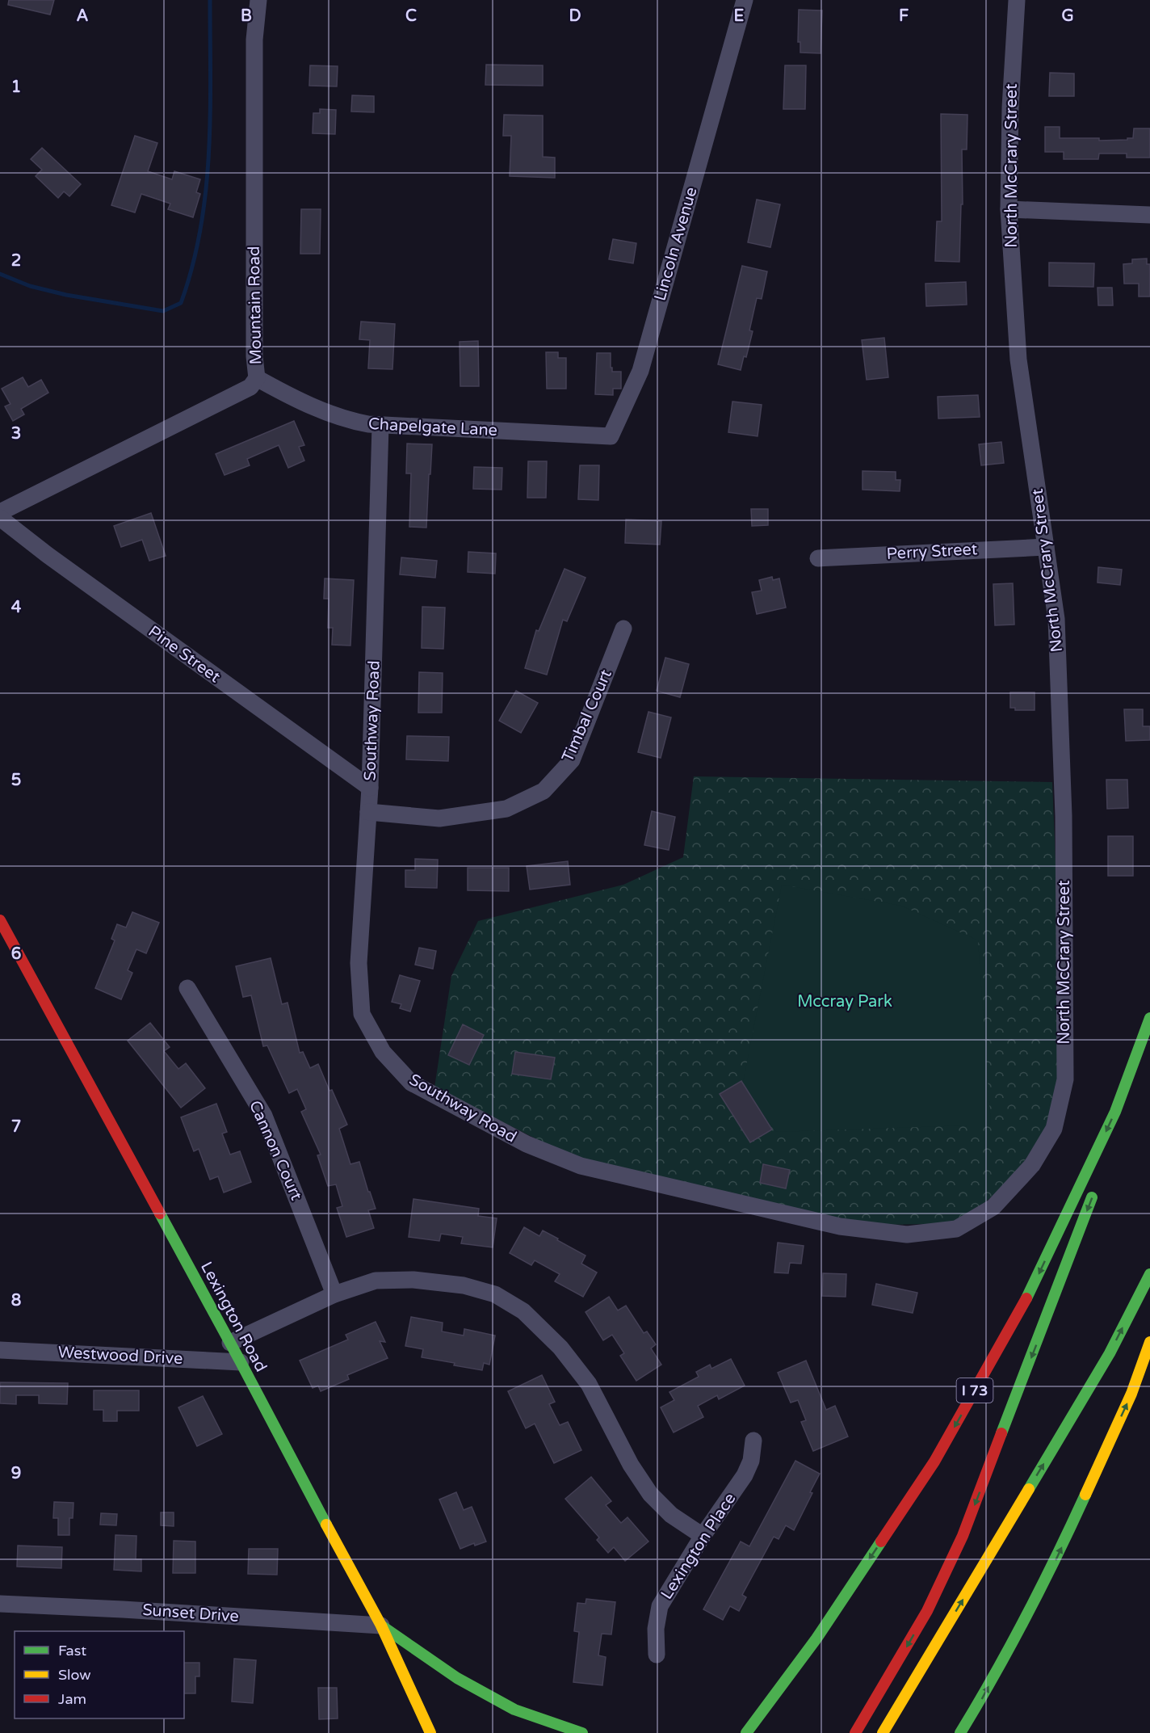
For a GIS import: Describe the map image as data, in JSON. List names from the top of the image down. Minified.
{"streets":{"main road":["Lexington Road","I 73"],"street":["North McCrary Street","Lincoln Avenue","Mountain Road","Chapelgate Lane","Perry Street","Pine Street","Timbal Court","Southway Road","Cannon Court","Westwood Drive","Lexington Place","Sunset Drive"]},"crossings":[["North McCrary Street","Perry Street"],["North McCrary Street","Southway Road"],["Lincoln Avenue","Chapelgate Lane"],["Mountain Road","Chapelgate Lane"],["Chapelgate Lane","Southway Road"],["Pine Street","Southway Road"],["Timbal Court","Southway Road"],["Lexington Road","Westwood Drive"],["Lexington Road","Sunset Drive"]],"parks":["Mccray Park"],"legend":["Fast","Slow","Jam"],"grid":{"columns":["A","B","C","D","E","F","G"],"rows":["1","2","3","4","5","6","7","8","9"]}}
